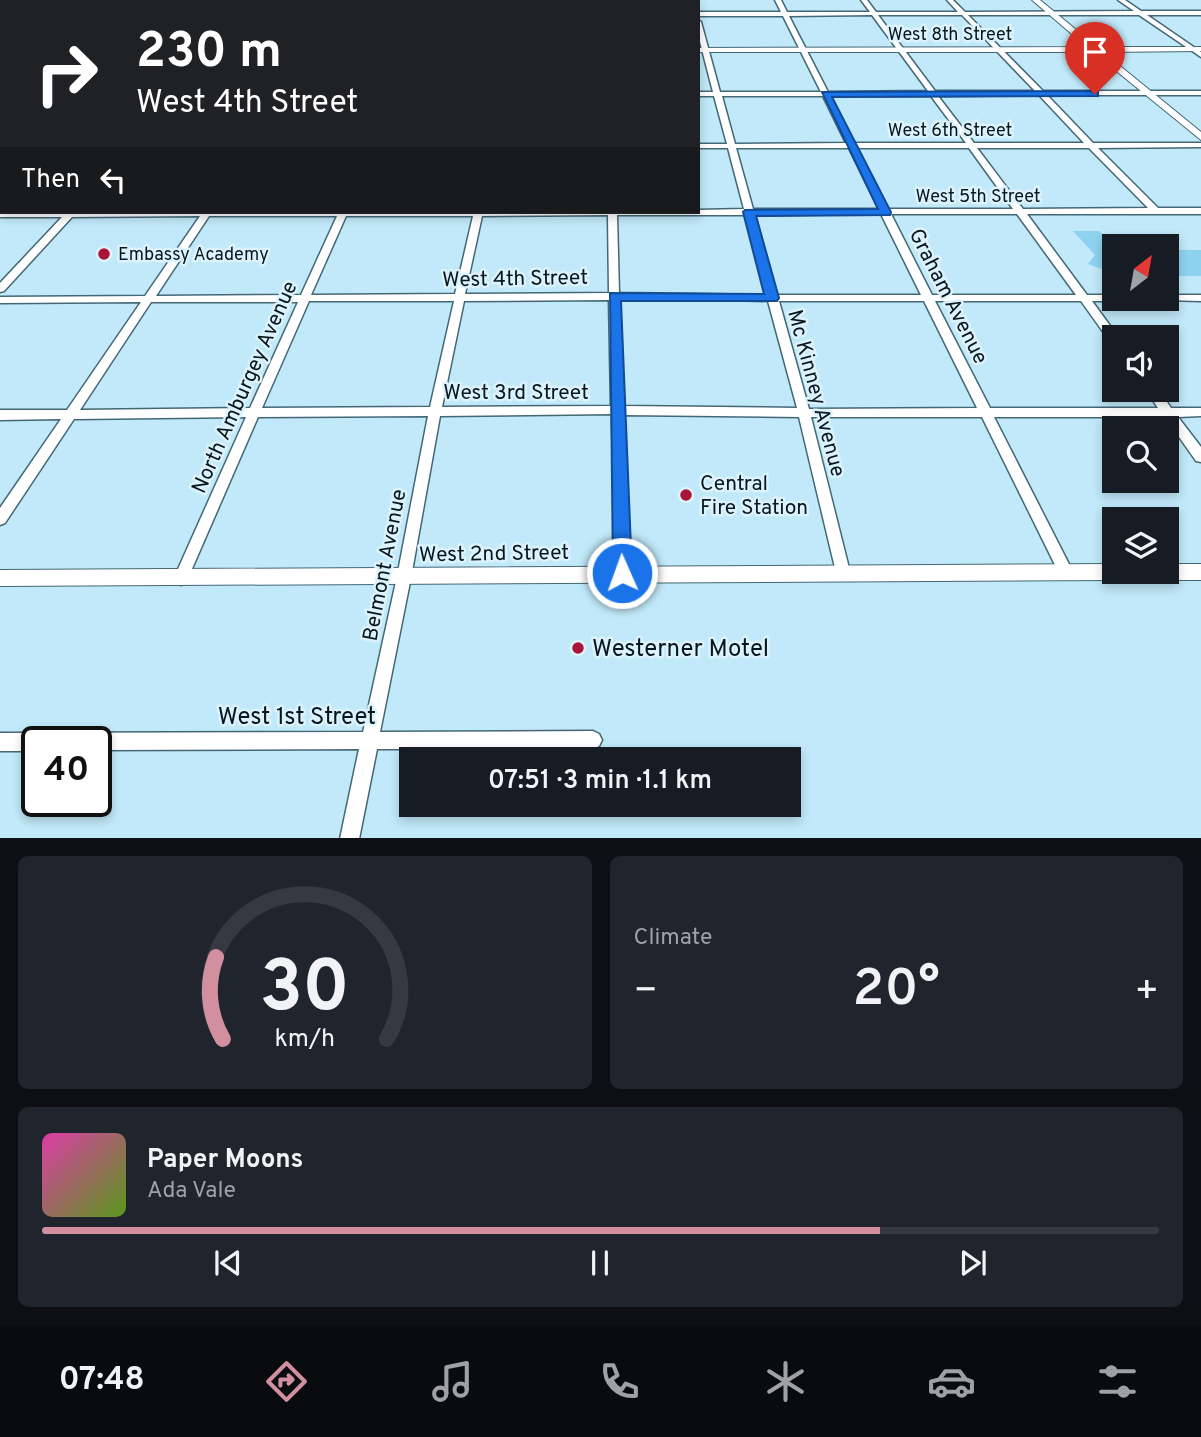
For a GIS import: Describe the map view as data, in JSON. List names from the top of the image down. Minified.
{"streets":{"main road":["West 8th Street","West 2nd Street"],"street":["West 6th Street","West 5th Street","West 4th Street","Graham Avenue","North Amburgey Avenue","West 3rd Street","Mc Kinney Avenue","Belmont Avenue","West 1st Street"]},"crossings":[["West 8th Street","Graham Avenue"],["West 8th Street","Mc Kinney Avenue"],["West 6th Street","Graham Avenue"],["West 6th Street","Mc Kinney Avenue"],["West 5th Street","Graham Avenue"],["West 5th Street","Mc Kinney Avenue"],["West 4th Street","Graham Avenue"],["West 4th Street","North Amburgey Avenue"],["West 4th Street","Mc Kinney Avenue"],["West 4th Street","Belmont Avenue"],["Graham Avenue","West 3rd Street"],["Graham Avenue","West 2nd Street"],["North Amburgey Avenue","West 3rd Street"],["North Amburgey Avenue","West 2nd Street"],["West 3rd Street","Mc Kinney Avenue"],["West 3rd Street","Belmont Avenue"],["Mc Kinney Avenue","West 2nd Street"],["West 2nd Street","Belmont Avenue"],["Belmont Avenue","West 1st Street"]],"places":["Embassy Academy","Central Fire Station","Westerner Motel"],"north":"top right","page":{"turn":["230 m","West 4th Street"],"then":"Then","limit":"40","trip":"07:51 · 3 min · 1.1 km","tile":"Climate","heat":["−","20°","+"],"song":["Paper Moons","Ada Vale"],"tabs":"07:48","gauge":["30","km/h"]}}
